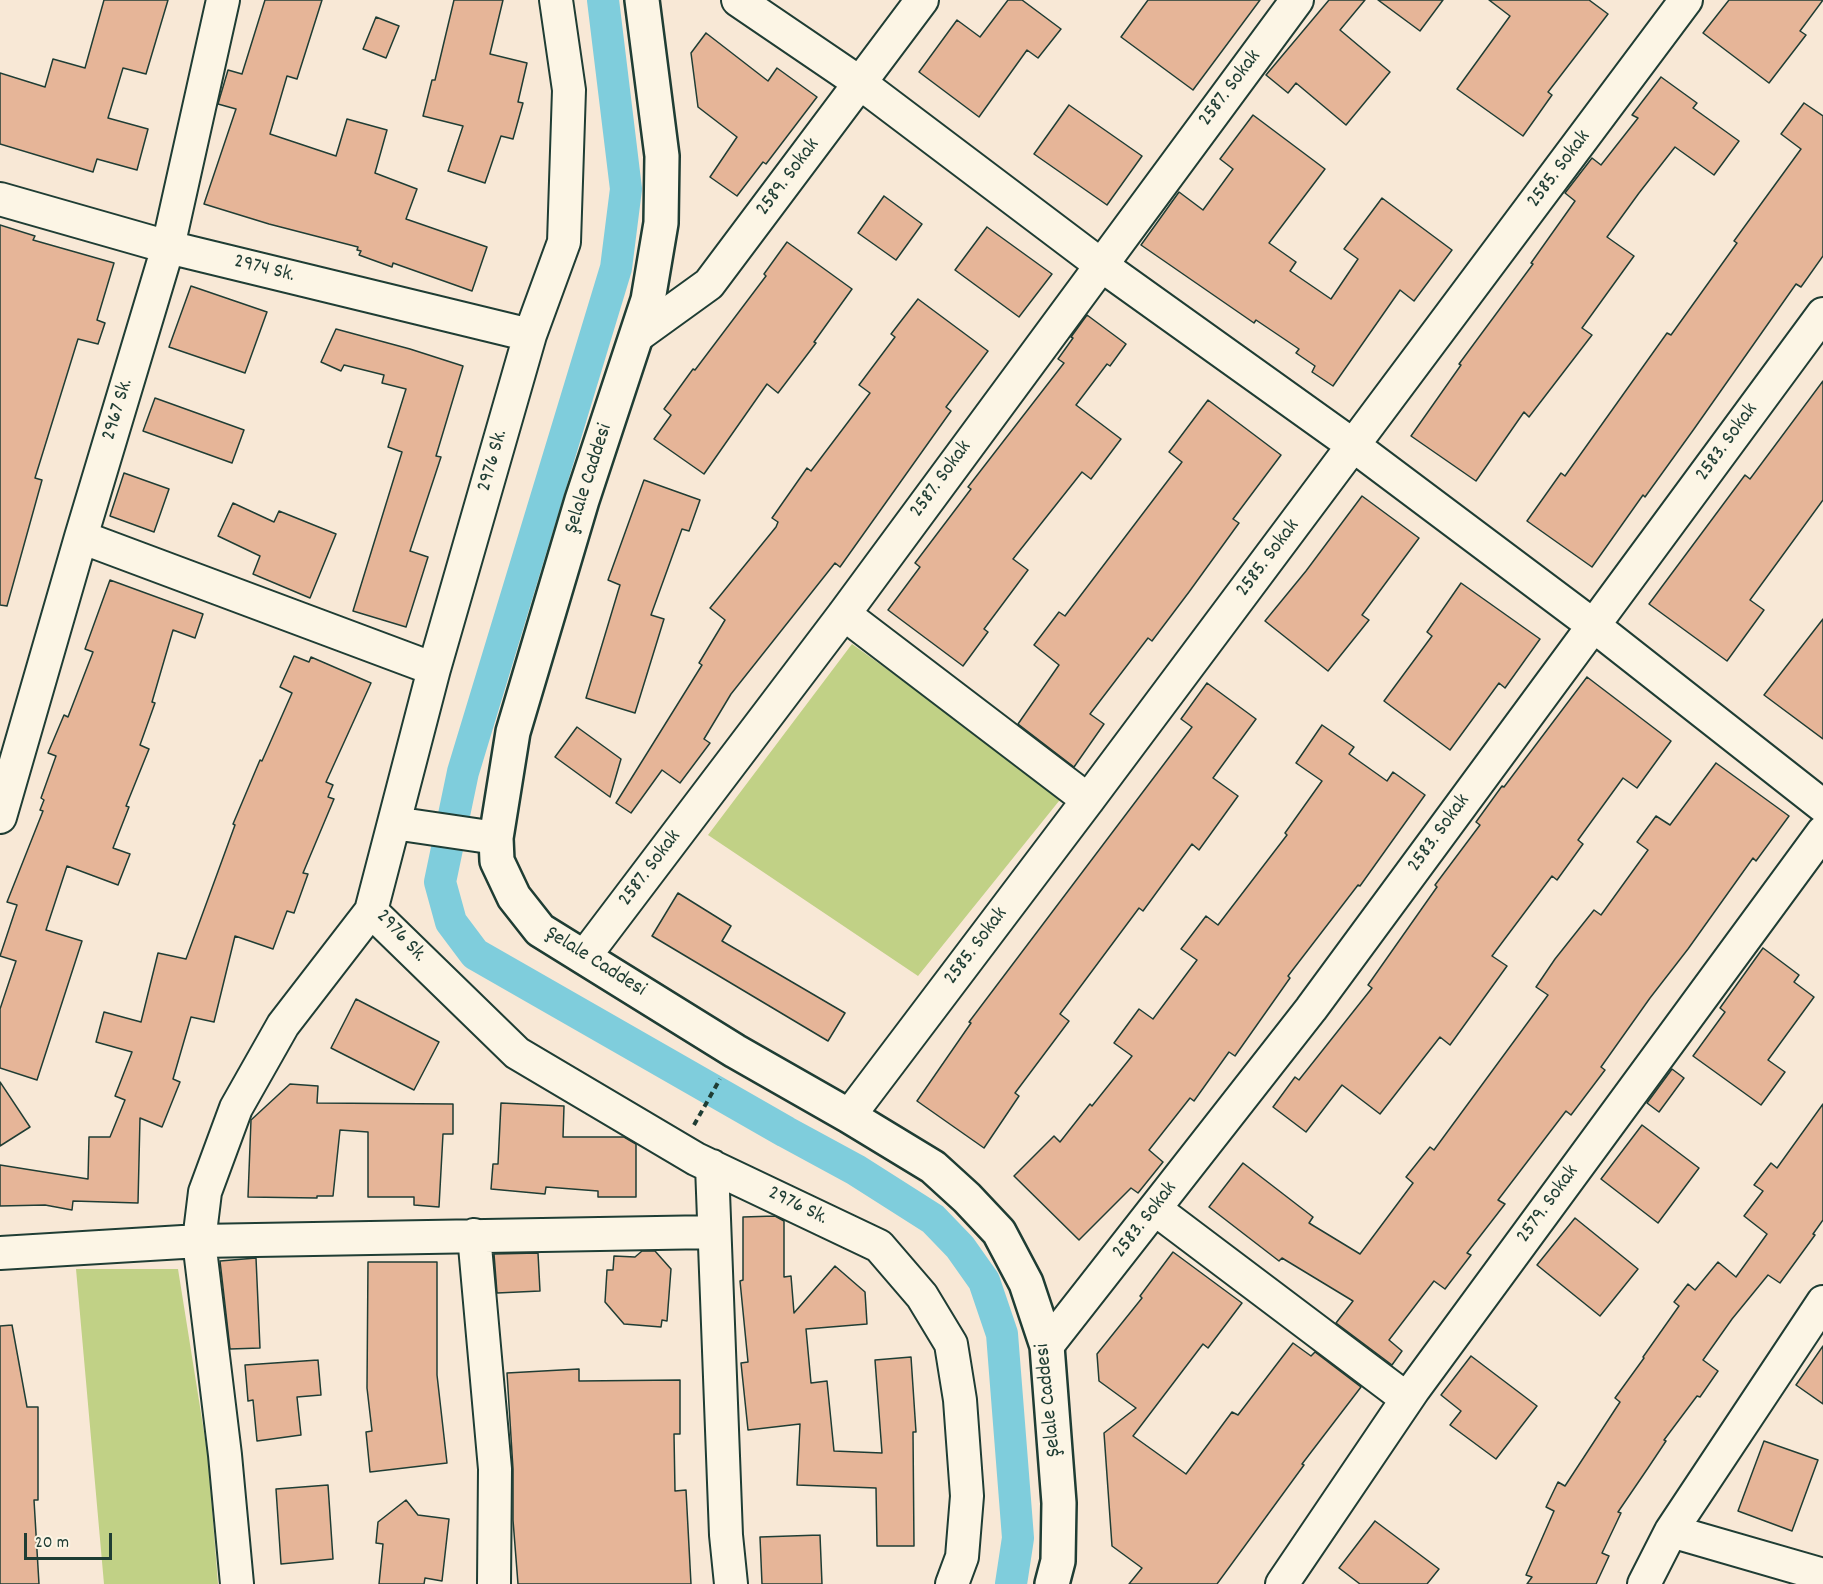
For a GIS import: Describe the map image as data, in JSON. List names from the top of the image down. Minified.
{"streets":{"street":["2587. Sokak","2585. Sokak","2589. Sokak","2974 Sk.","2967 Sk.","2583. Sokak","2976 Sk.","Şelale Caddesi","2579. Sokak"]},"crossings":[["2587. Sokak","Şelale Caddesi"],["2585. Sokak","Şelale Caddesi"],["2589. Sokak","Şelale Caddesi"],["2974 Sk.","2967 Sk."],["2974 Sk.","2976 Sk."],["2583. Sokak","Şelale Caddesi"]],"scale_bar":"20 m"}
